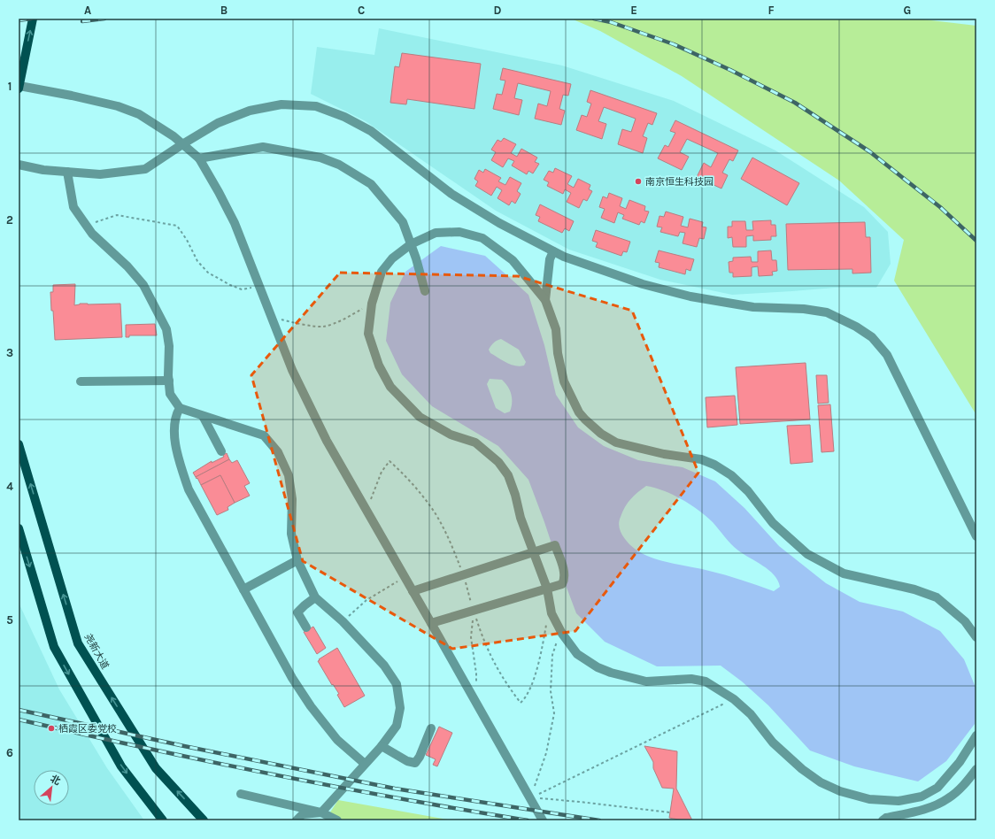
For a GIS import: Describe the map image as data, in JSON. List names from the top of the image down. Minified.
{"streets":{"main road":["尧新大道"]},"places":["南京恒生科技园","栖霞区委党校"],"north":"top right","grid":{"columns":["A","B","C","D","E","F","G"],"rows":["1","2","3","4","5","6"]}}
